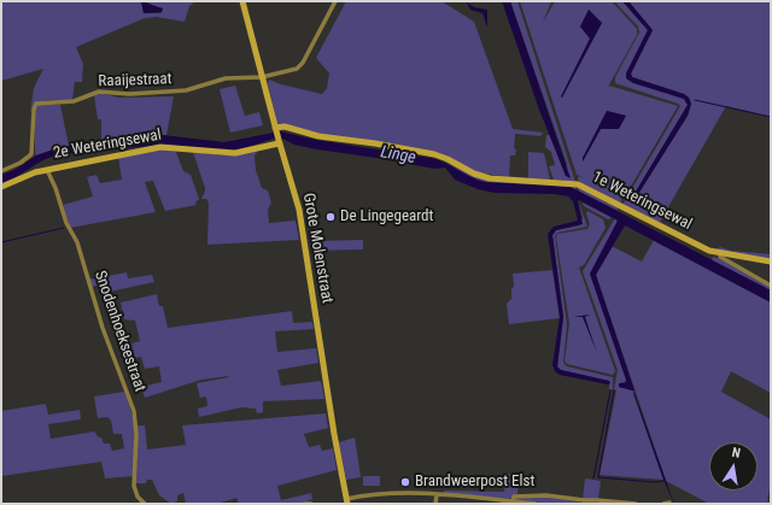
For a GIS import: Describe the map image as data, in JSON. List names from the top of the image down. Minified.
{"streets":{"street":["Raaijestraat","2e Weteringsewal","1e Weteringsewal","Grote Molenstraat","Snodenhoeksestraat"]},"crossings":[["Raaijestraat","Grote Molenstraat"],["2e Weteringsewal","Grote Molenstraat"],["2e Weteringsewal","Snodenhoeksestraat"],["1e Weteringsewal","Grote Molenstraat"]],"water":["Linge"],"places":["De Lingegeardt","Brandweerpost Elst"],"north":"top"}
